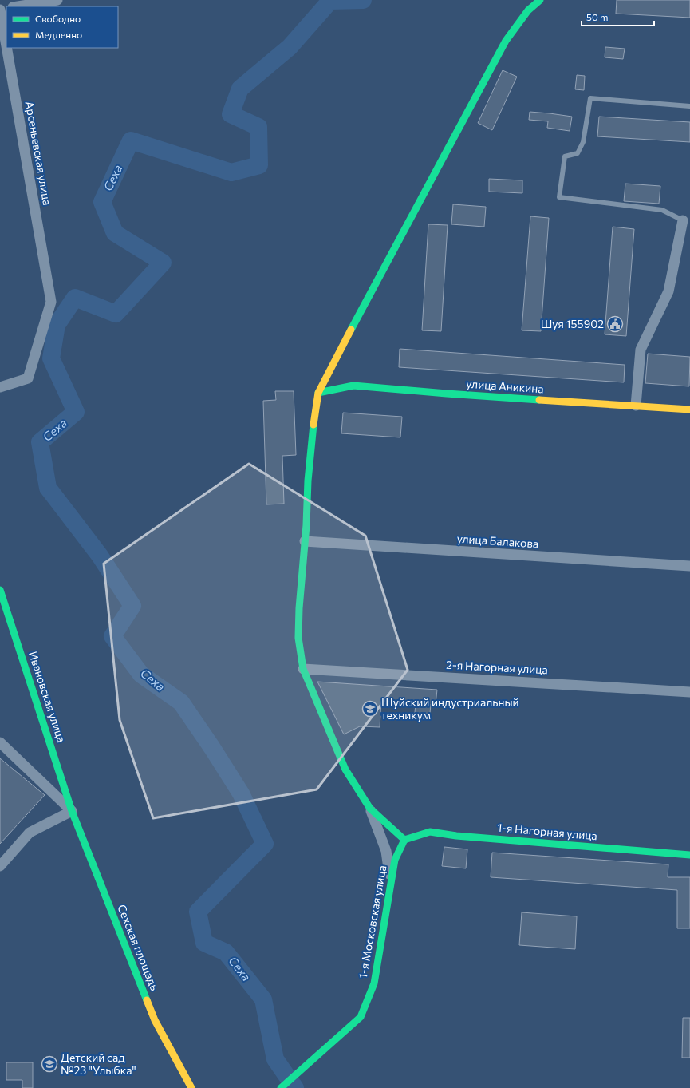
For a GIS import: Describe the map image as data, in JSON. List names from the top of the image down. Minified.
{"streets":{"street":["Арсеньевская улица","улица Аникина","улица Балакова","2-я Нагорная улица","Ивановская улица","1-я Нагорная улица","1-я Московская улица","Сехская площадь"]},"crossings":[["Ивановская улица","Сехская площадь"],["1-я Нагорная улица","1-я Московская улица"]],"water":["Сеха"],"places":{"public building":["Шуя 155902"],"school or university":["Шуйский индустриальный техникум","Детский сад №23 \"Улыбка\""]},"legend":["Свободно","Медленно"],"scale_bar":"50 m"}
